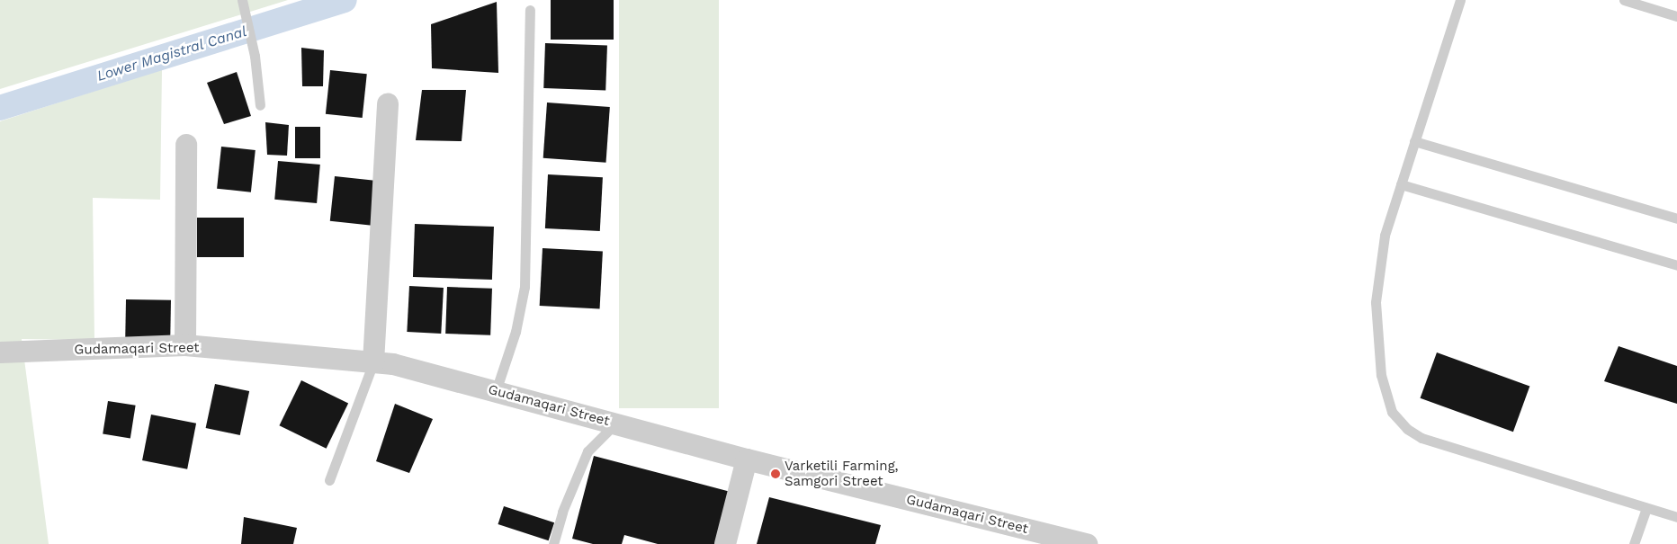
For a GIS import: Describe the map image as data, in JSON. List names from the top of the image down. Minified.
{"streets":{"street":["Gudamaqari Street"]},"water":["Lower Magistral Canal"],"places":["Varketili Farming, Samgori Street"]}
